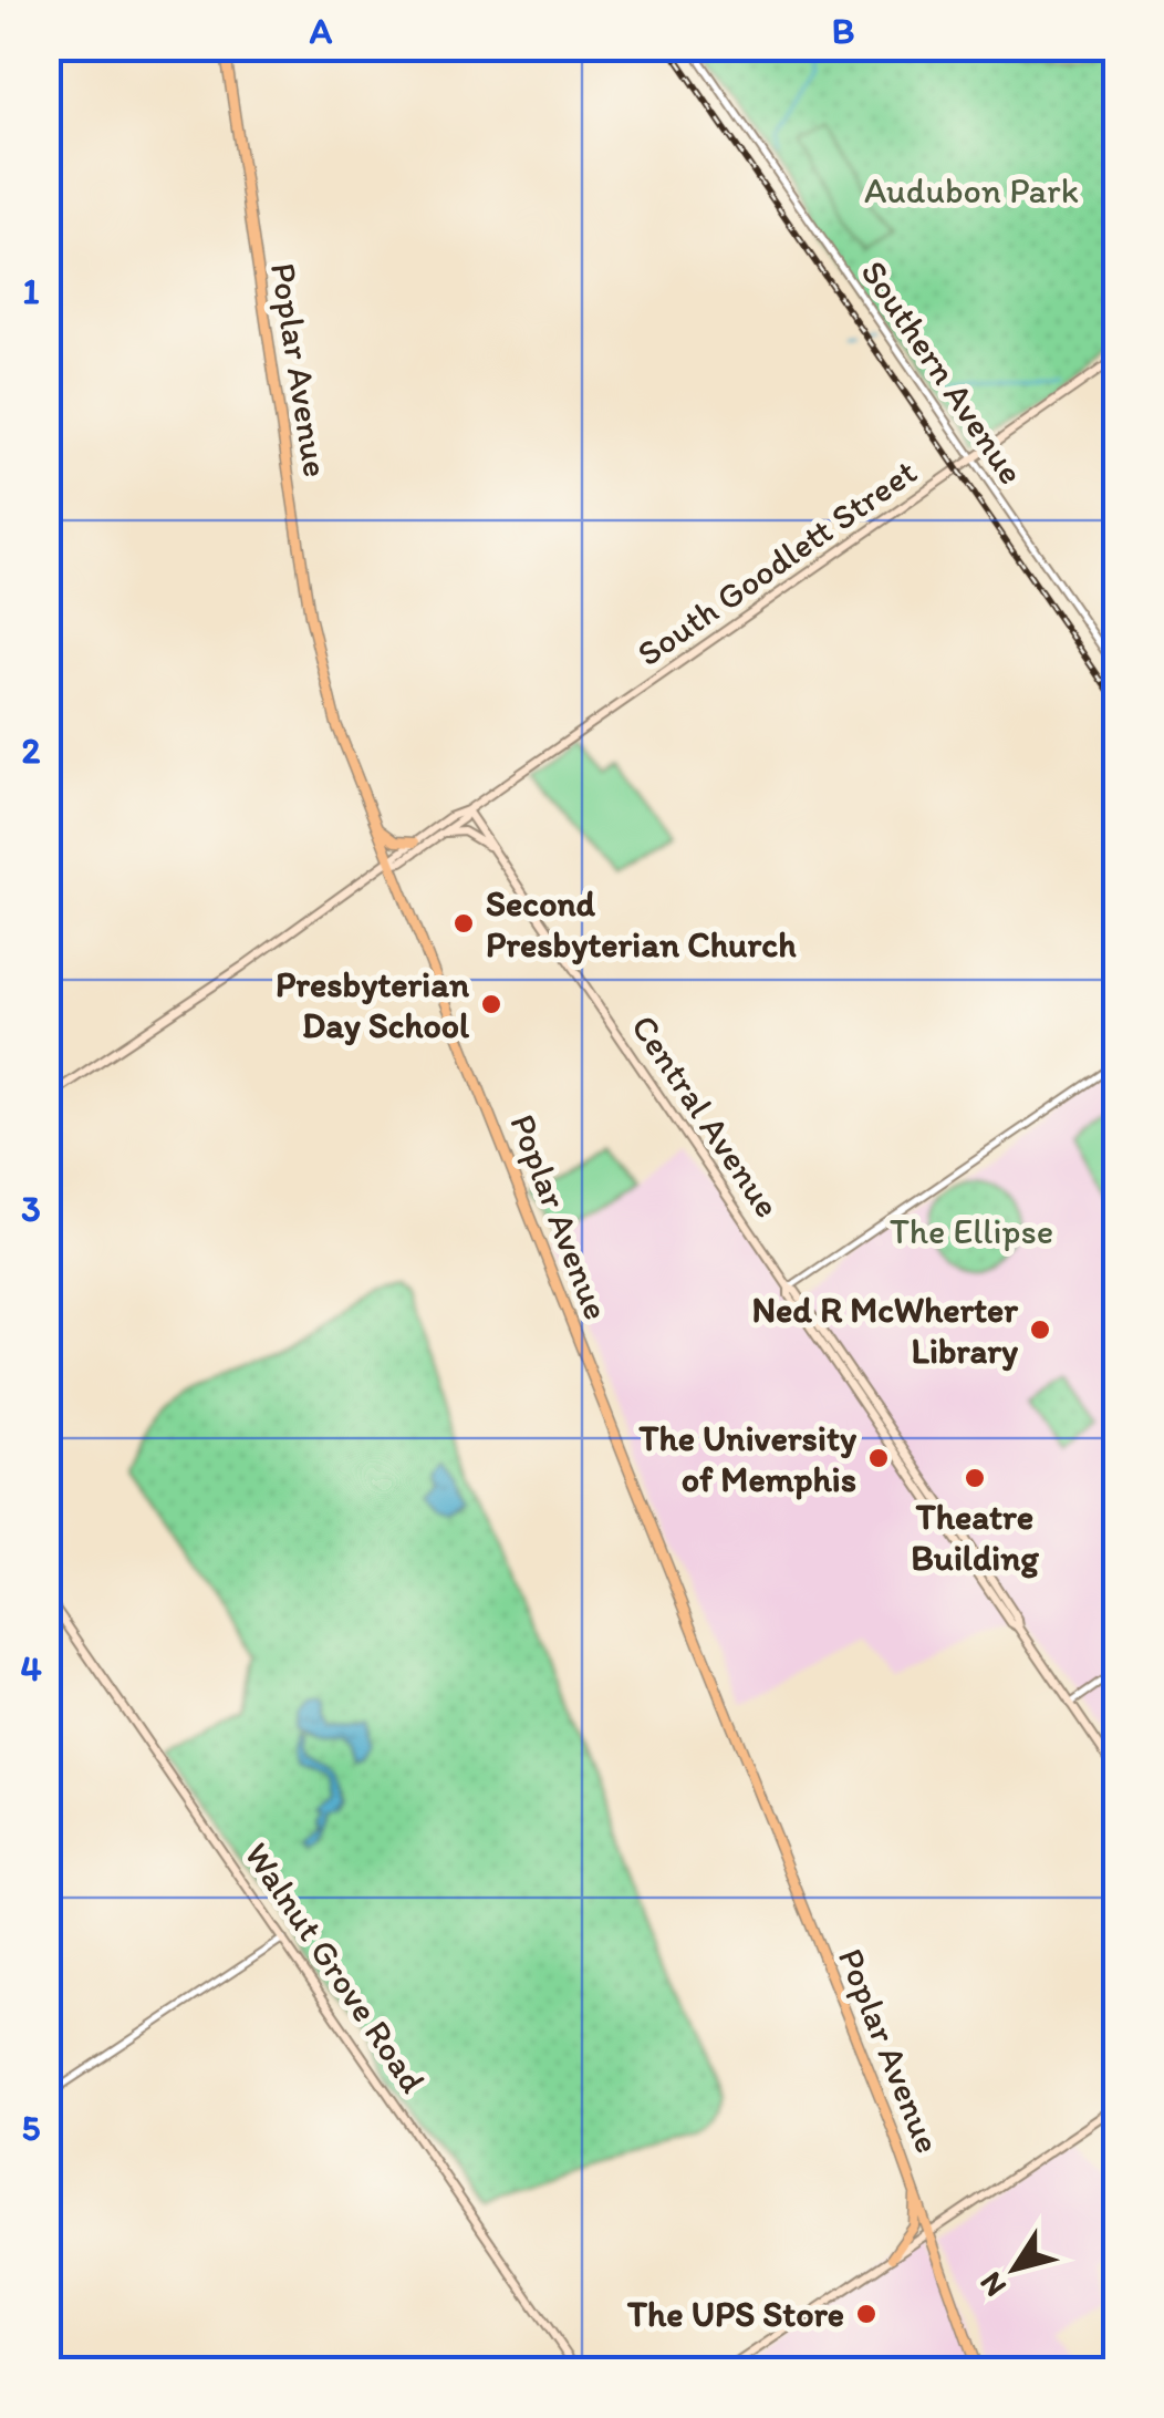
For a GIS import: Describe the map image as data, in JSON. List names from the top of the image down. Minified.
{"streets":{"main road":["Poplar Avenue","South Goodlett Street","Central Avenue","Walnut Grove Road"],"street":["Southern Avenue"]},"crossings":[["Poplar Avenue","South Goodlett Street"],["Southern Avenue","South Goodlett Street"],["South Goodlett Street","Central Avenue"]],"parks":["Audubon Park","The Ellipse"],"places":["Second Presbyterian Church","Presbyterian Day School","Ned R McWherter Library","The University of Memphis","Theatre Building","The UPS Store"],"north":"bottom left","grid":{"columns":["A","B"],"rows":["1","2","3","4","5"]}}
